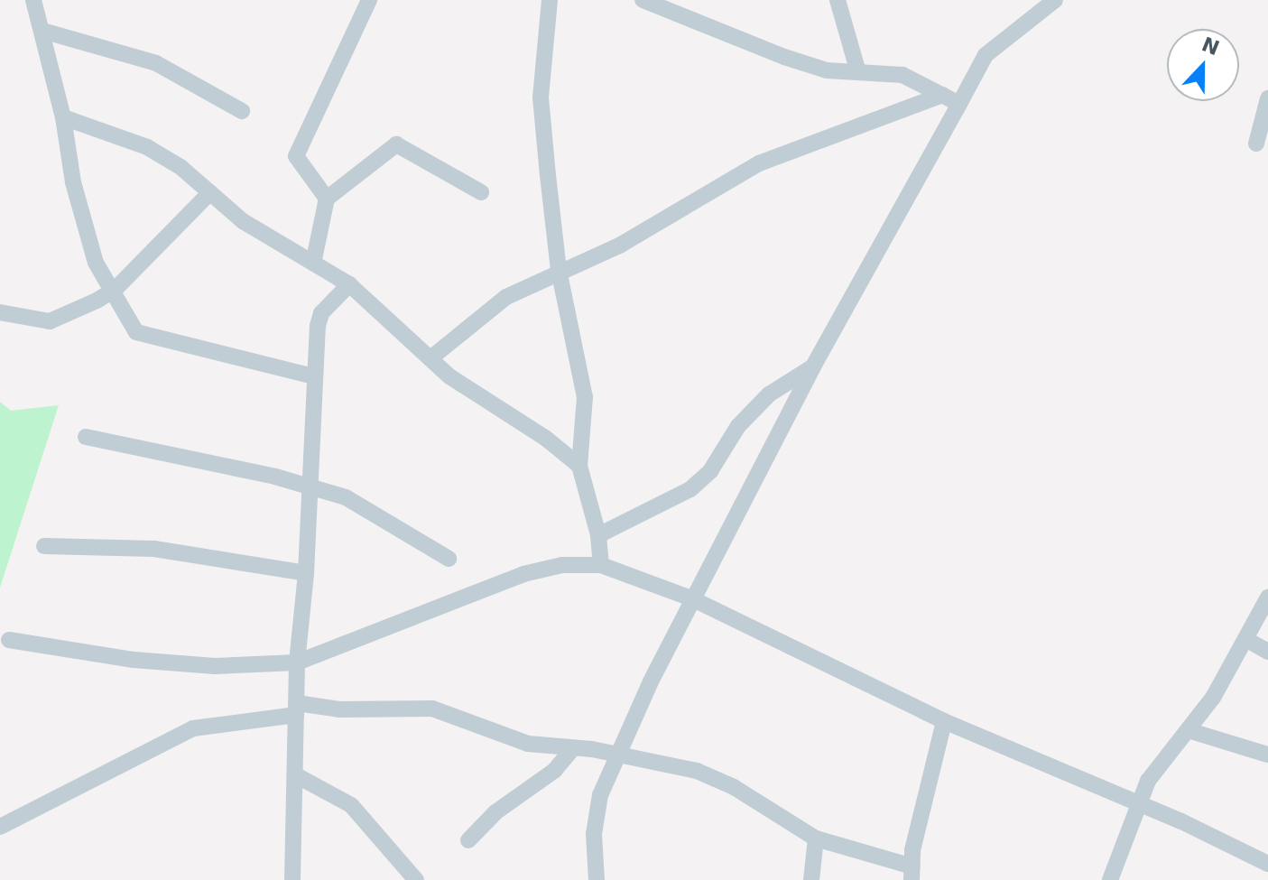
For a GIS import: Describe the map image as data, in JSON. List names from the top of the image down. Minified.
{"north":"top"}
